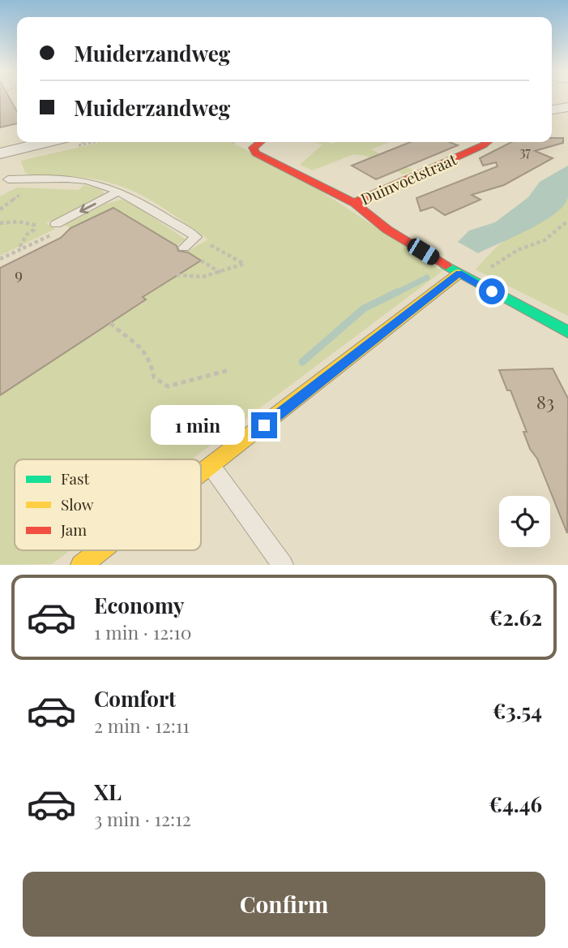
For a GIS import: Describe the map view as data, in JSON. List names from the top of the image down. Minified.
{"streets":{"street":["Duinvoetstraat"]},"house_numbers":["37","9","83"],"legend":["Fast","Slow","Jam"],"page":{"banner":["Muiderzandweg","Muiderzandweg"],"bubble":"1 min","list":[{"name":"Economy","note":"1 min · 12:10","value":"€2.62"},{"name":"Comfort","note":"2 min · 12:11","value":"€3.54"},{"name":"XL","note":"3 min · 12:12","value":"€4.46"}],"buttons":"Confirm"}}
